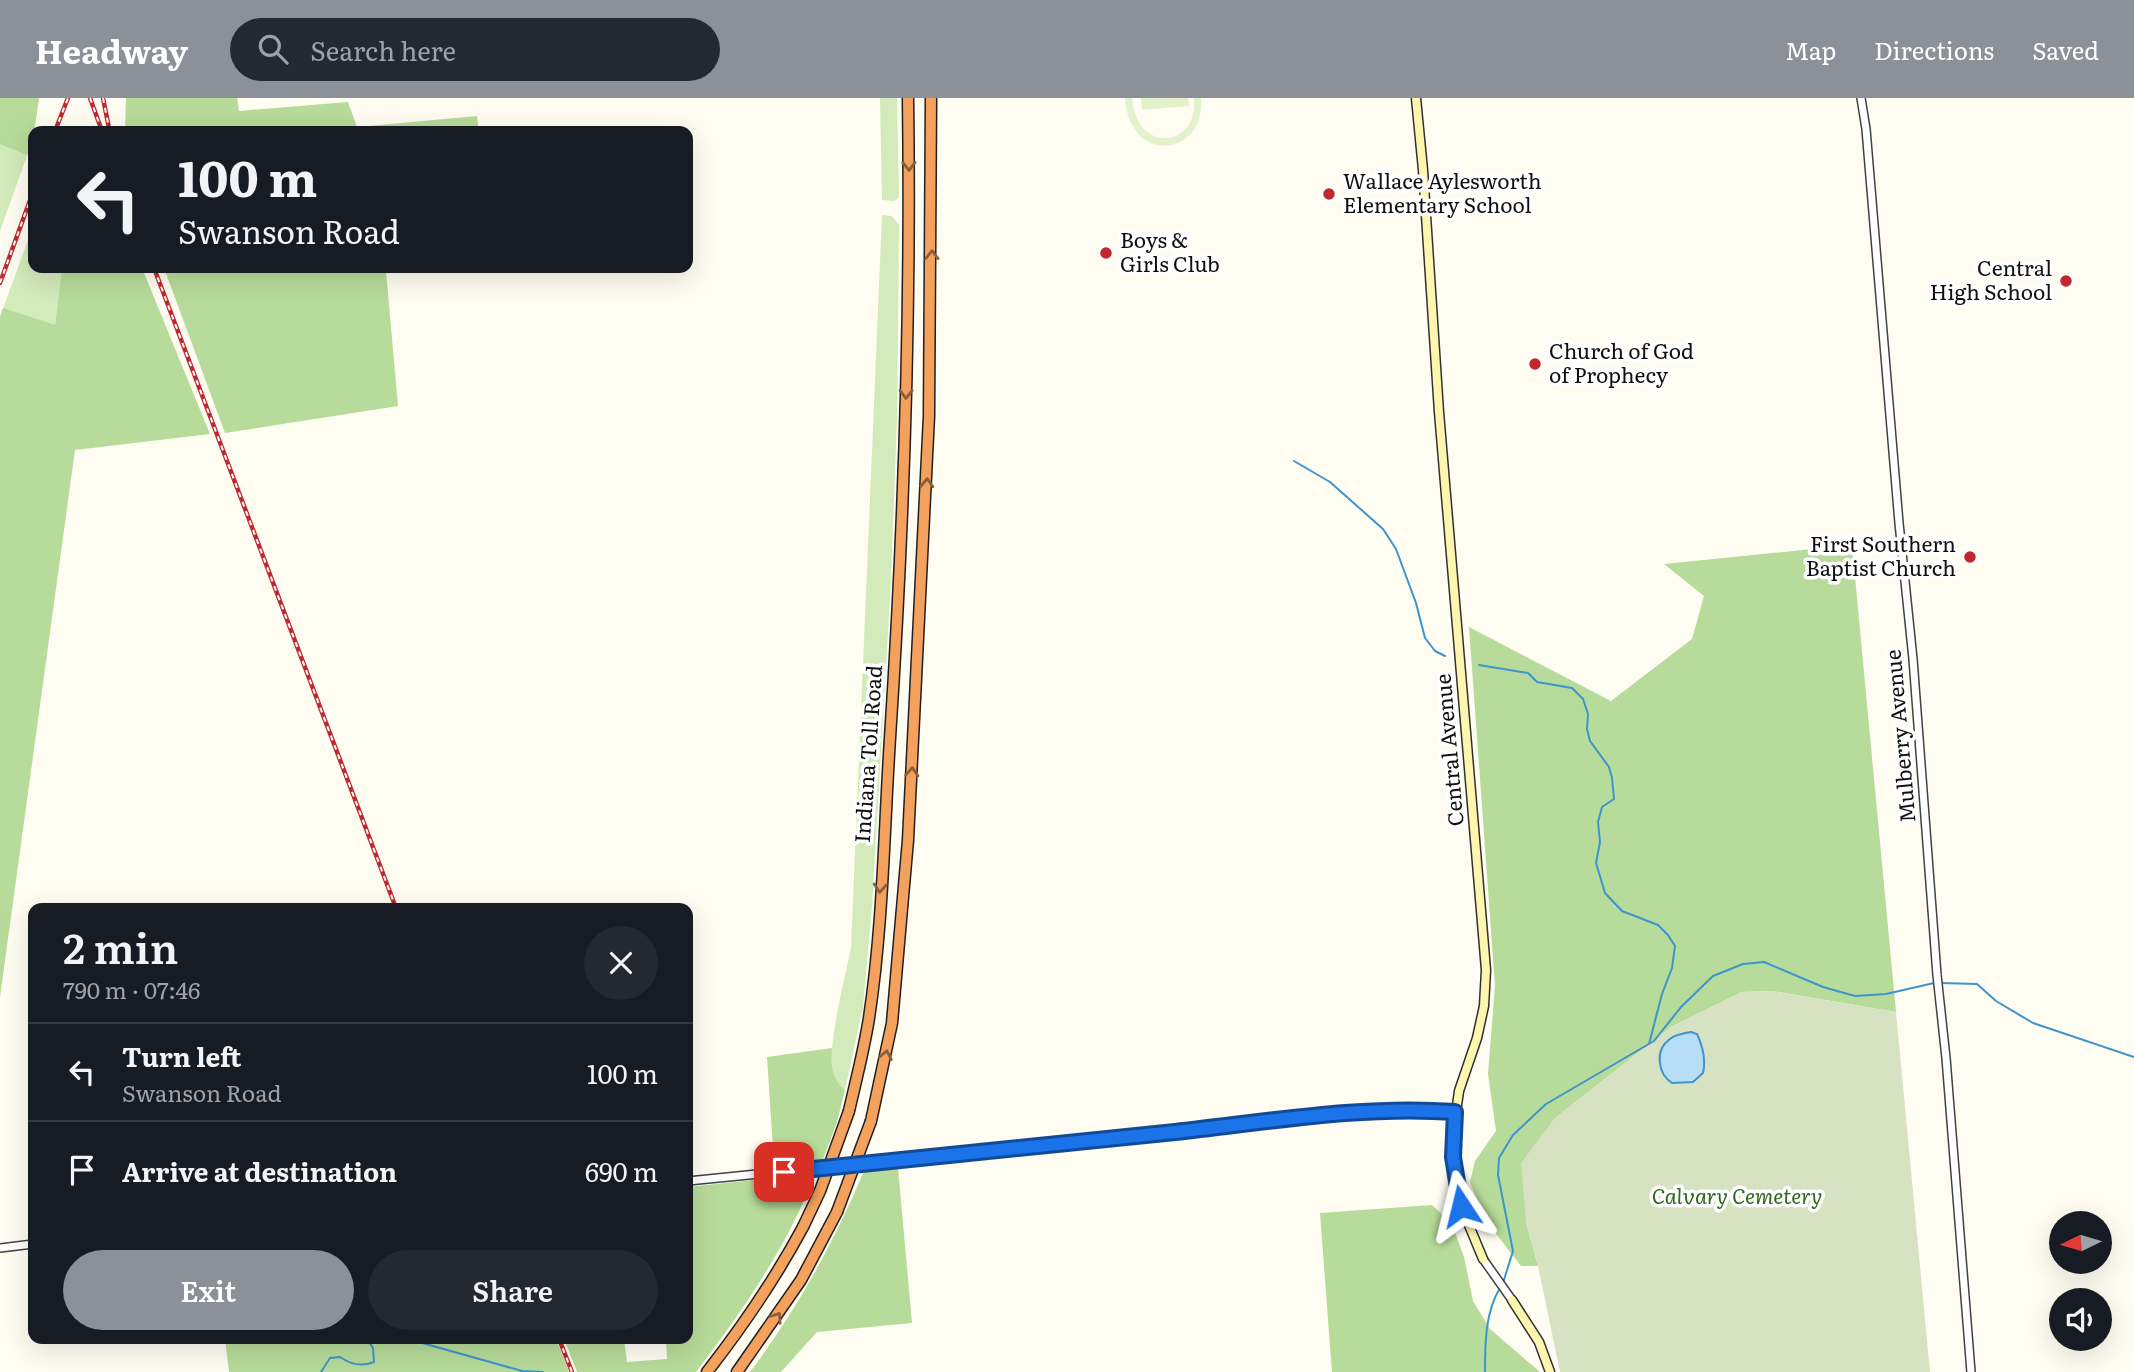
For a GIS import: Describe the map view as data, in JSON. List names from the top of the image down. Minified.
{"streets":{"highway":["Indiana Toll Road"],"main road":["Central Avenue"],"street":["Mulberry Avenue"]},"parks":["Calvary Cemetery"],"places":["Wallace Aylesworth Elementary School","Boys & Girls Club","Central High School","Church of God of Prophecy","First Southern Baptist Church"],"north":"left","page":{"header":"Headway","search":"Search here","nav":["Map","Directions","Saved"],"turn":["100 m","Swanson Road"],"heading":["2 min","790 m · 07:46"],"list":[{"name":"Turn left","note":"Swanson Road","value":"100 m"},{"name":"Arrive at destination","value":"690 m"}],"buttons":["Exit","Share"]}}
